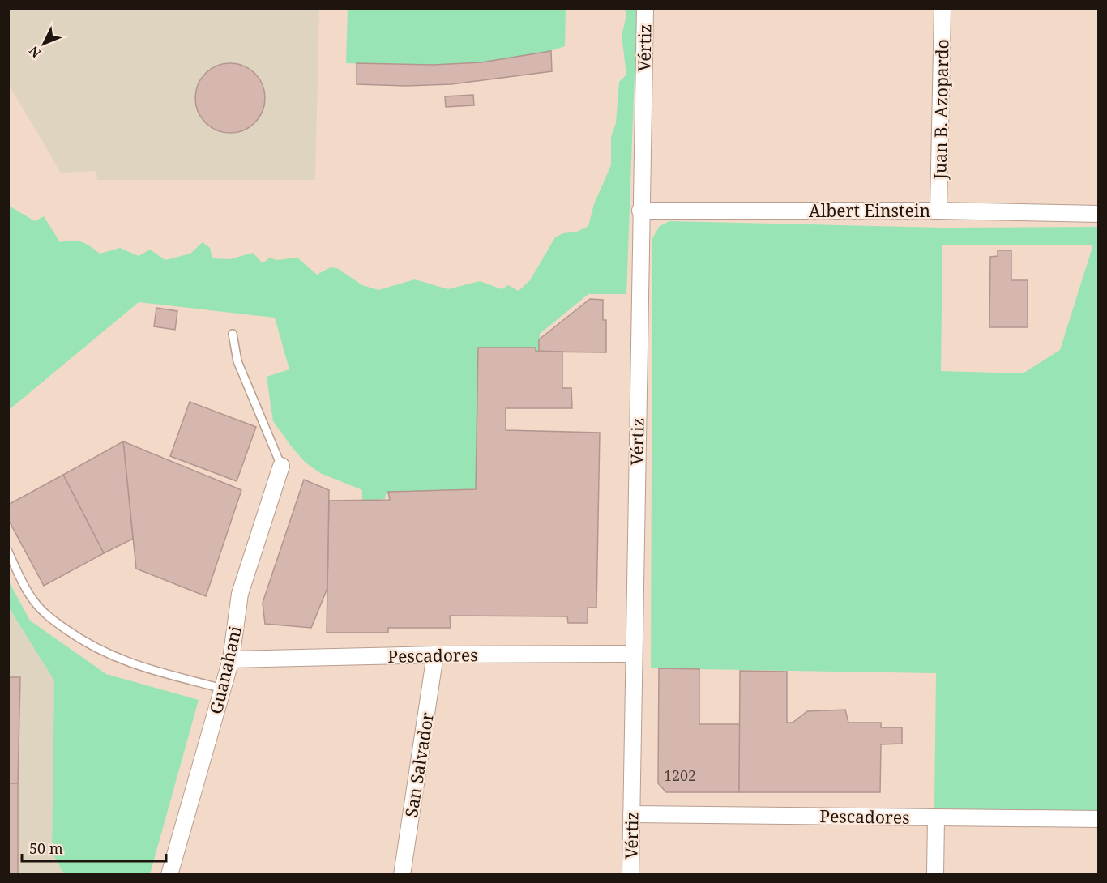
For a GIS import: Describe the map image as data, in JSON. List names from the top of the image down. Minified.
{"streets":{"street":["Vértiz","Juan B. Azopardo","Albert Einstein","Pescadores","Guanahani","San Salvador"]},"crossings":[["Vértiz","Albert Einstein"],["Vértiz","Pescadores"],["Juan B. Azopardo","Albert Einstein"],["Pescadores","Guanahani"],["Pescadores","San Salvador"]],"house_numbers":["1202"],"scale_bar":"50 m","north":"bottom left"}
